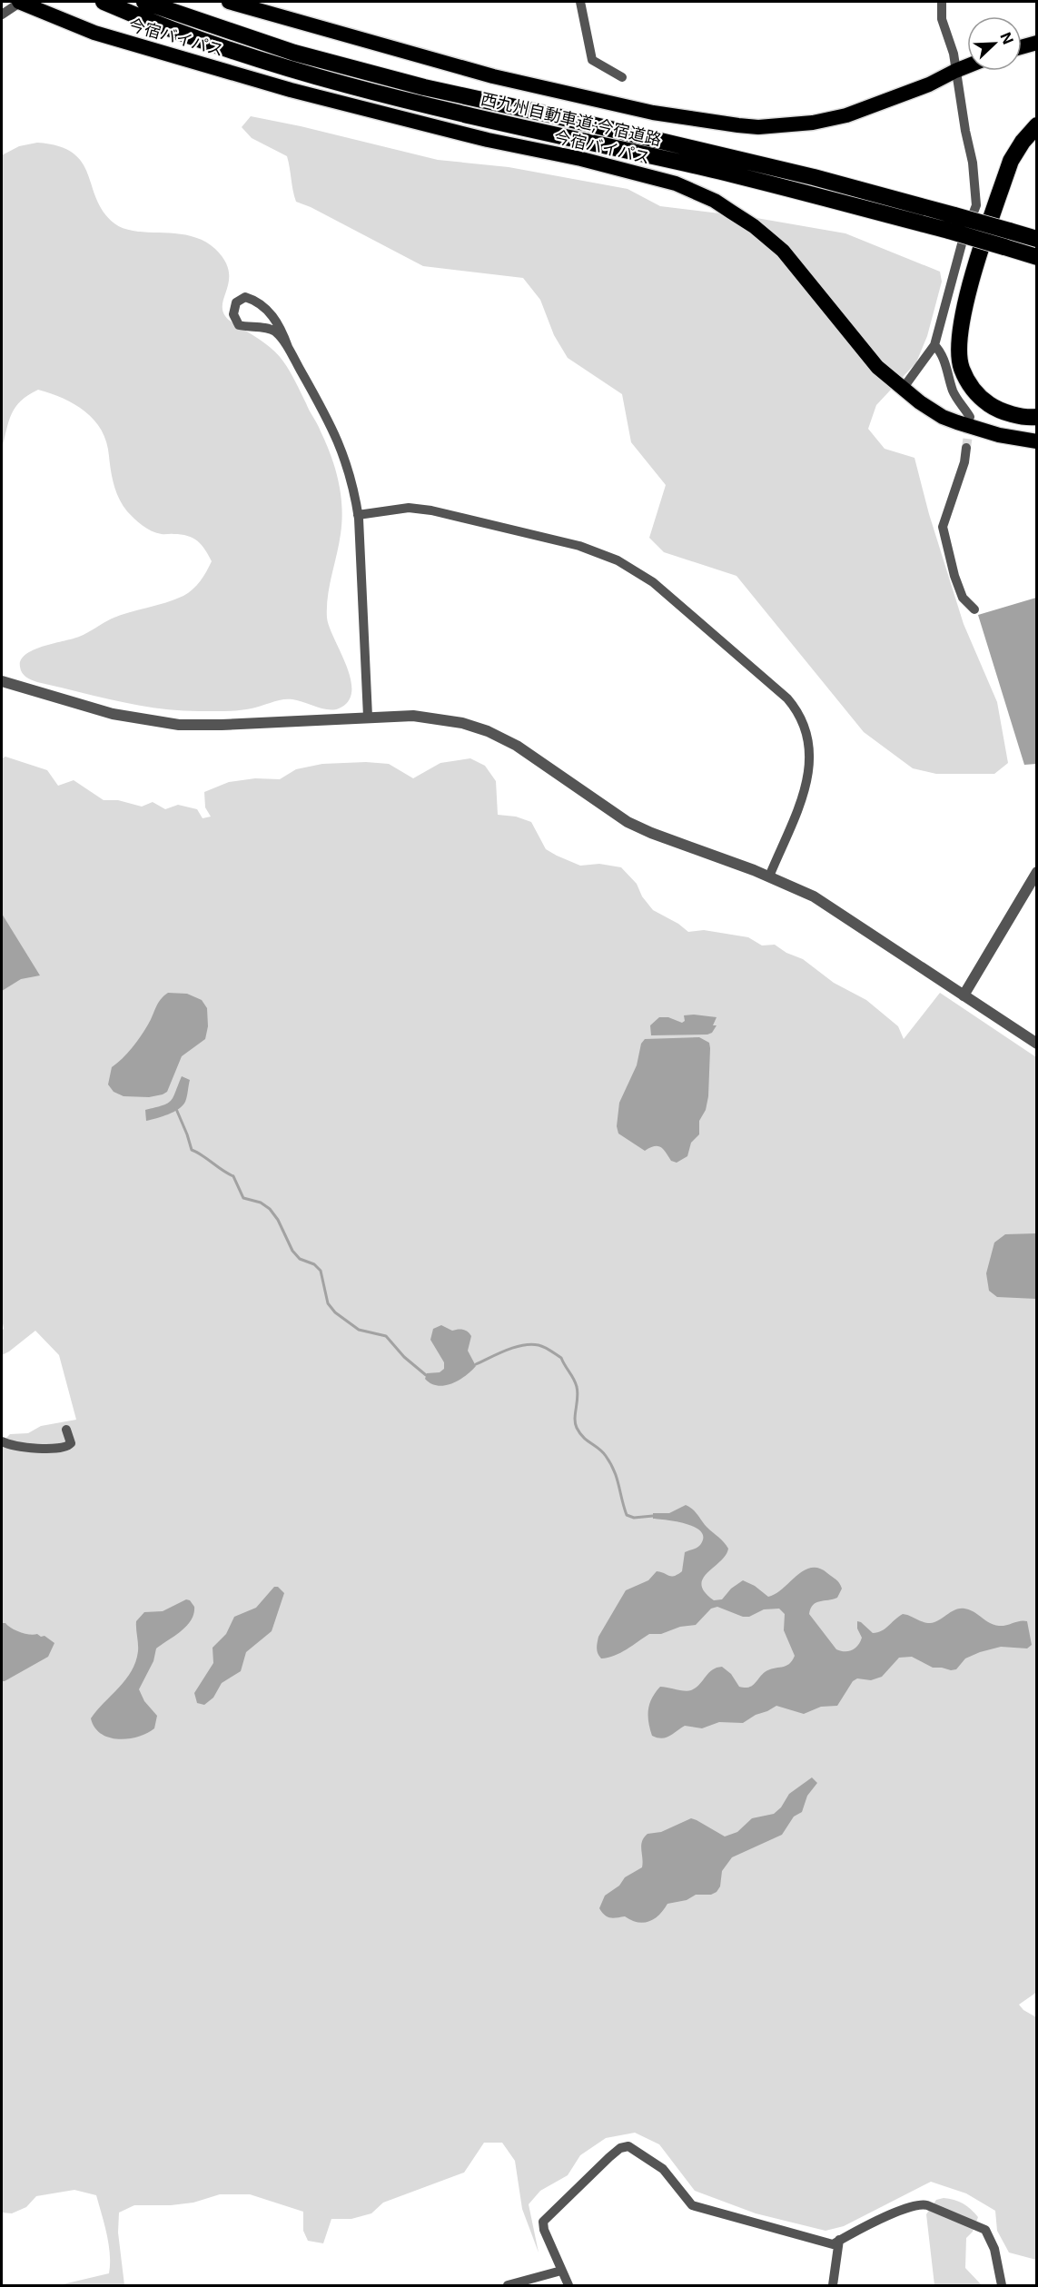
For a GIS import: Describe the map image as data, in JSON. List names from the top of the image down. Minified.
{"streets":{"highway":["今宿バイパス","西九州自動車道;今宿道路"]},"north":"top right"}
